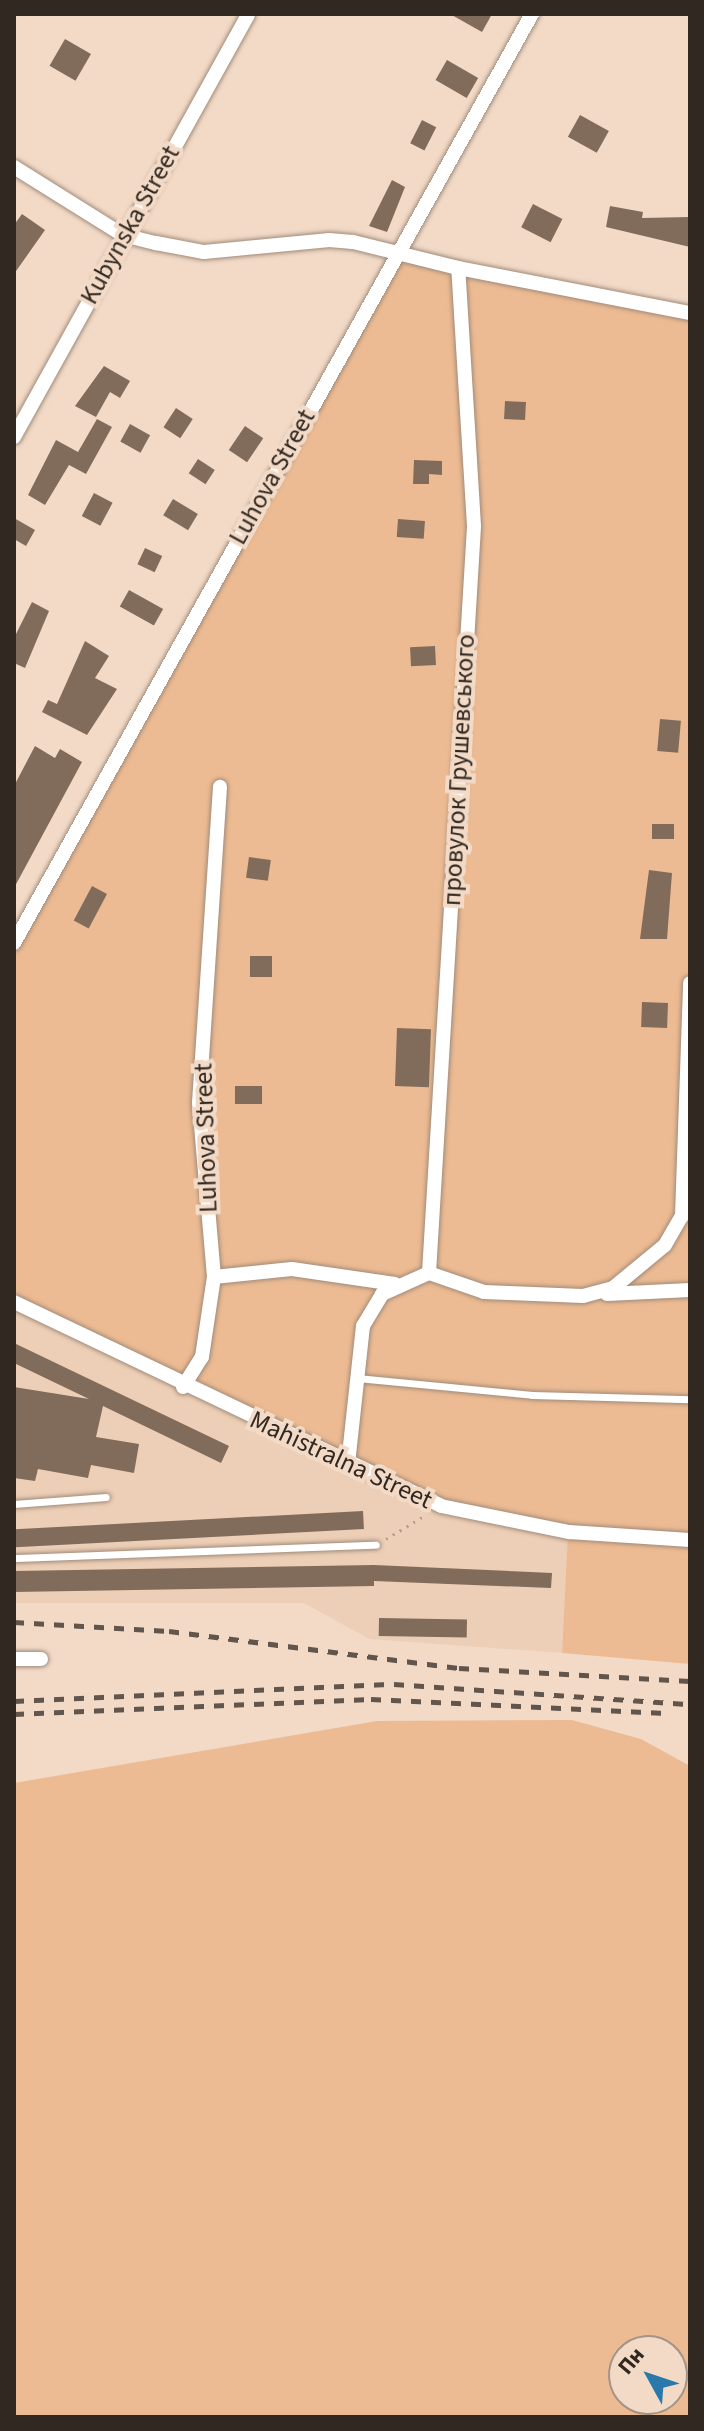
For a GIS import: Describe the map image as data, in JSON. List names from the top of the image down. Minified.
{"streets":{"street":["Kubynska Street","Luhova Street","провулок Грушевського","Mahistralna Street"]},"crossings":[["Luhova Street","Mahistralna Street"]],"north":"top left"}
